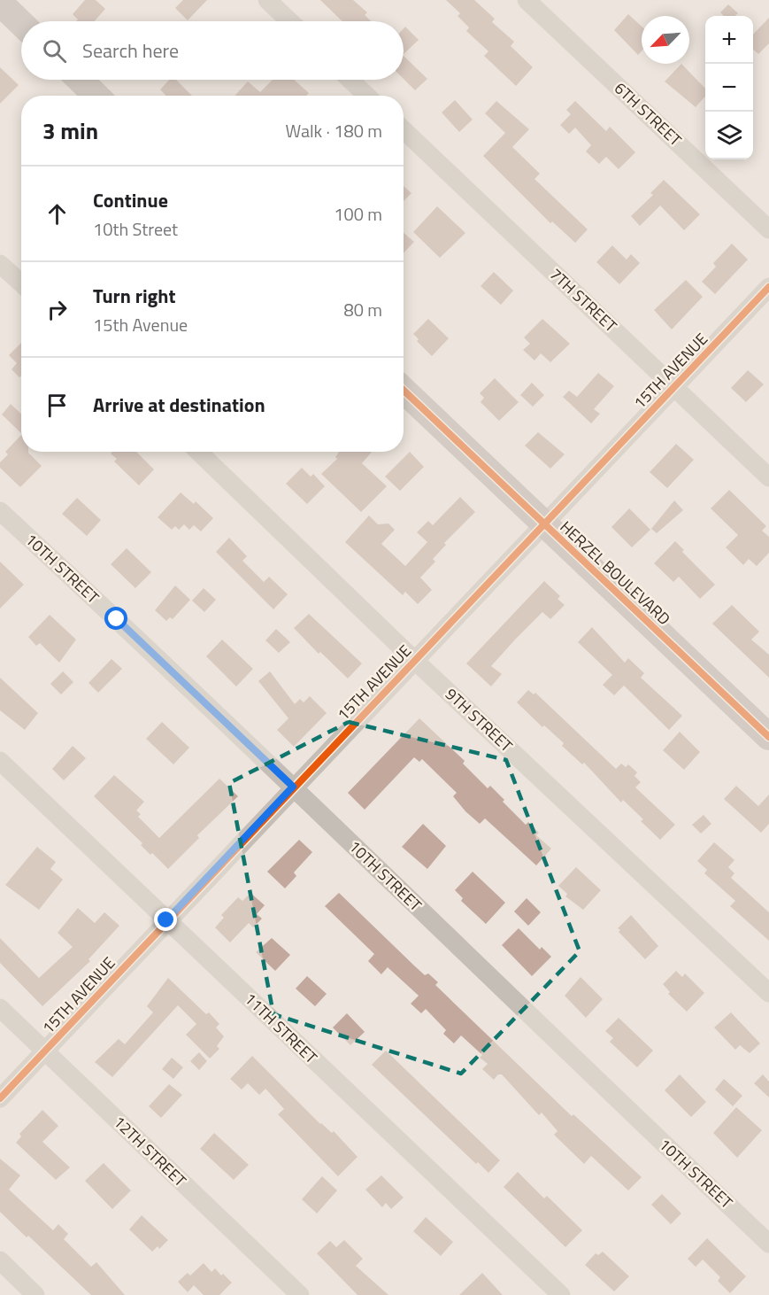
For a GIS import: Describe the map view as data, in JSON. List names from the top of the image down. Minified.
{"streets":{"street":["6TH STREET","7TH STREET","15TH AVENUE","10TH STREET","HERZEL BOULEVARD","9TH STREET","11TH STREET","12TH STREET"]},"crossings":[["7TH STREET","15TH AVENUE"],["15TH AVENUE","10TH STREET"],["15TH AVENUE","HERZEL BOULEVARD"],["15TH AVENUE","9TH STREET"],["15TH AVENUE","11TH STREET"],["15TH AVENUE","12TH STREET"]],"north":"bottom left","page":{"map_buttons":["+","−"],"search":"Search here","heading":["3 min","Walk · 180 m"],"list":[["Continue","10th Street","100 m"],["Turn right","15th Avenue","80 m"],"Arrive at destination"]}}
